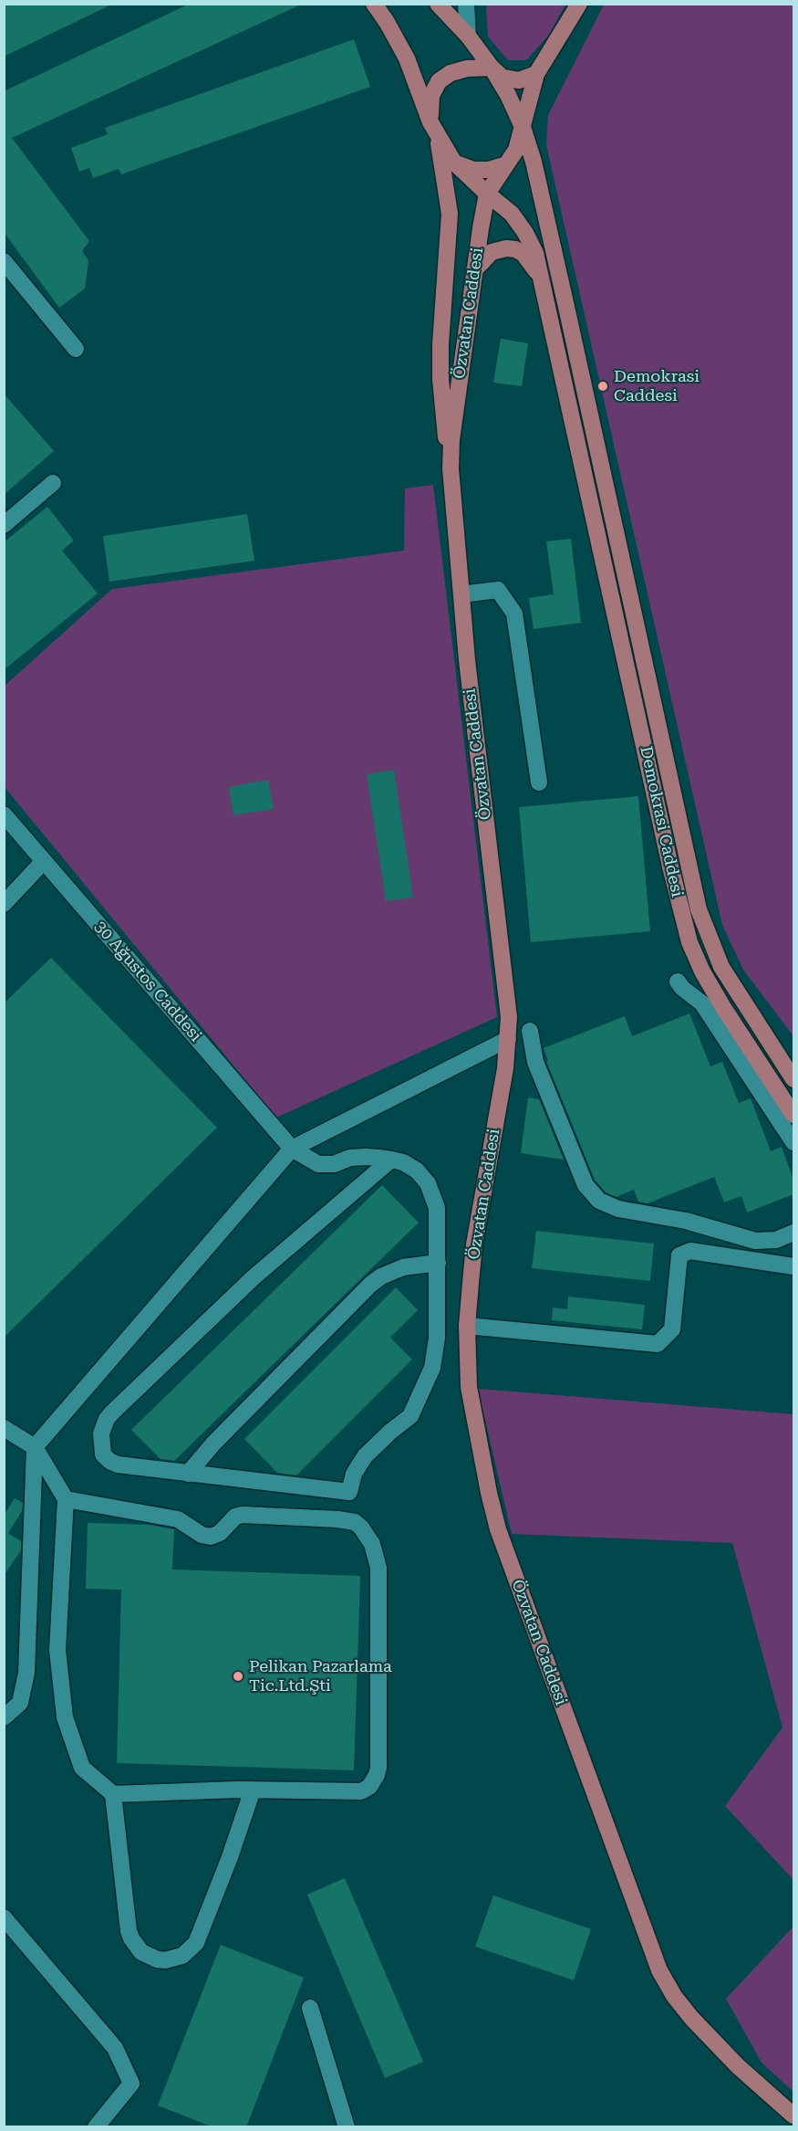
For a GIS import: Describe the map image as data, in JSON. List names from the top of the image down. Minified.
{"streets":{"main road":["Özvatan Caddesi","Demokrasi Caddesi"],"street":["30 Ağustos Caddesi"]},"crossings":[["Özvatan Caddesi","Demokrasi Caddesi"]],"places":["Demokrasi Caddesi","Pelikan Pazarlama Tic.Ltd.Şti"]}
